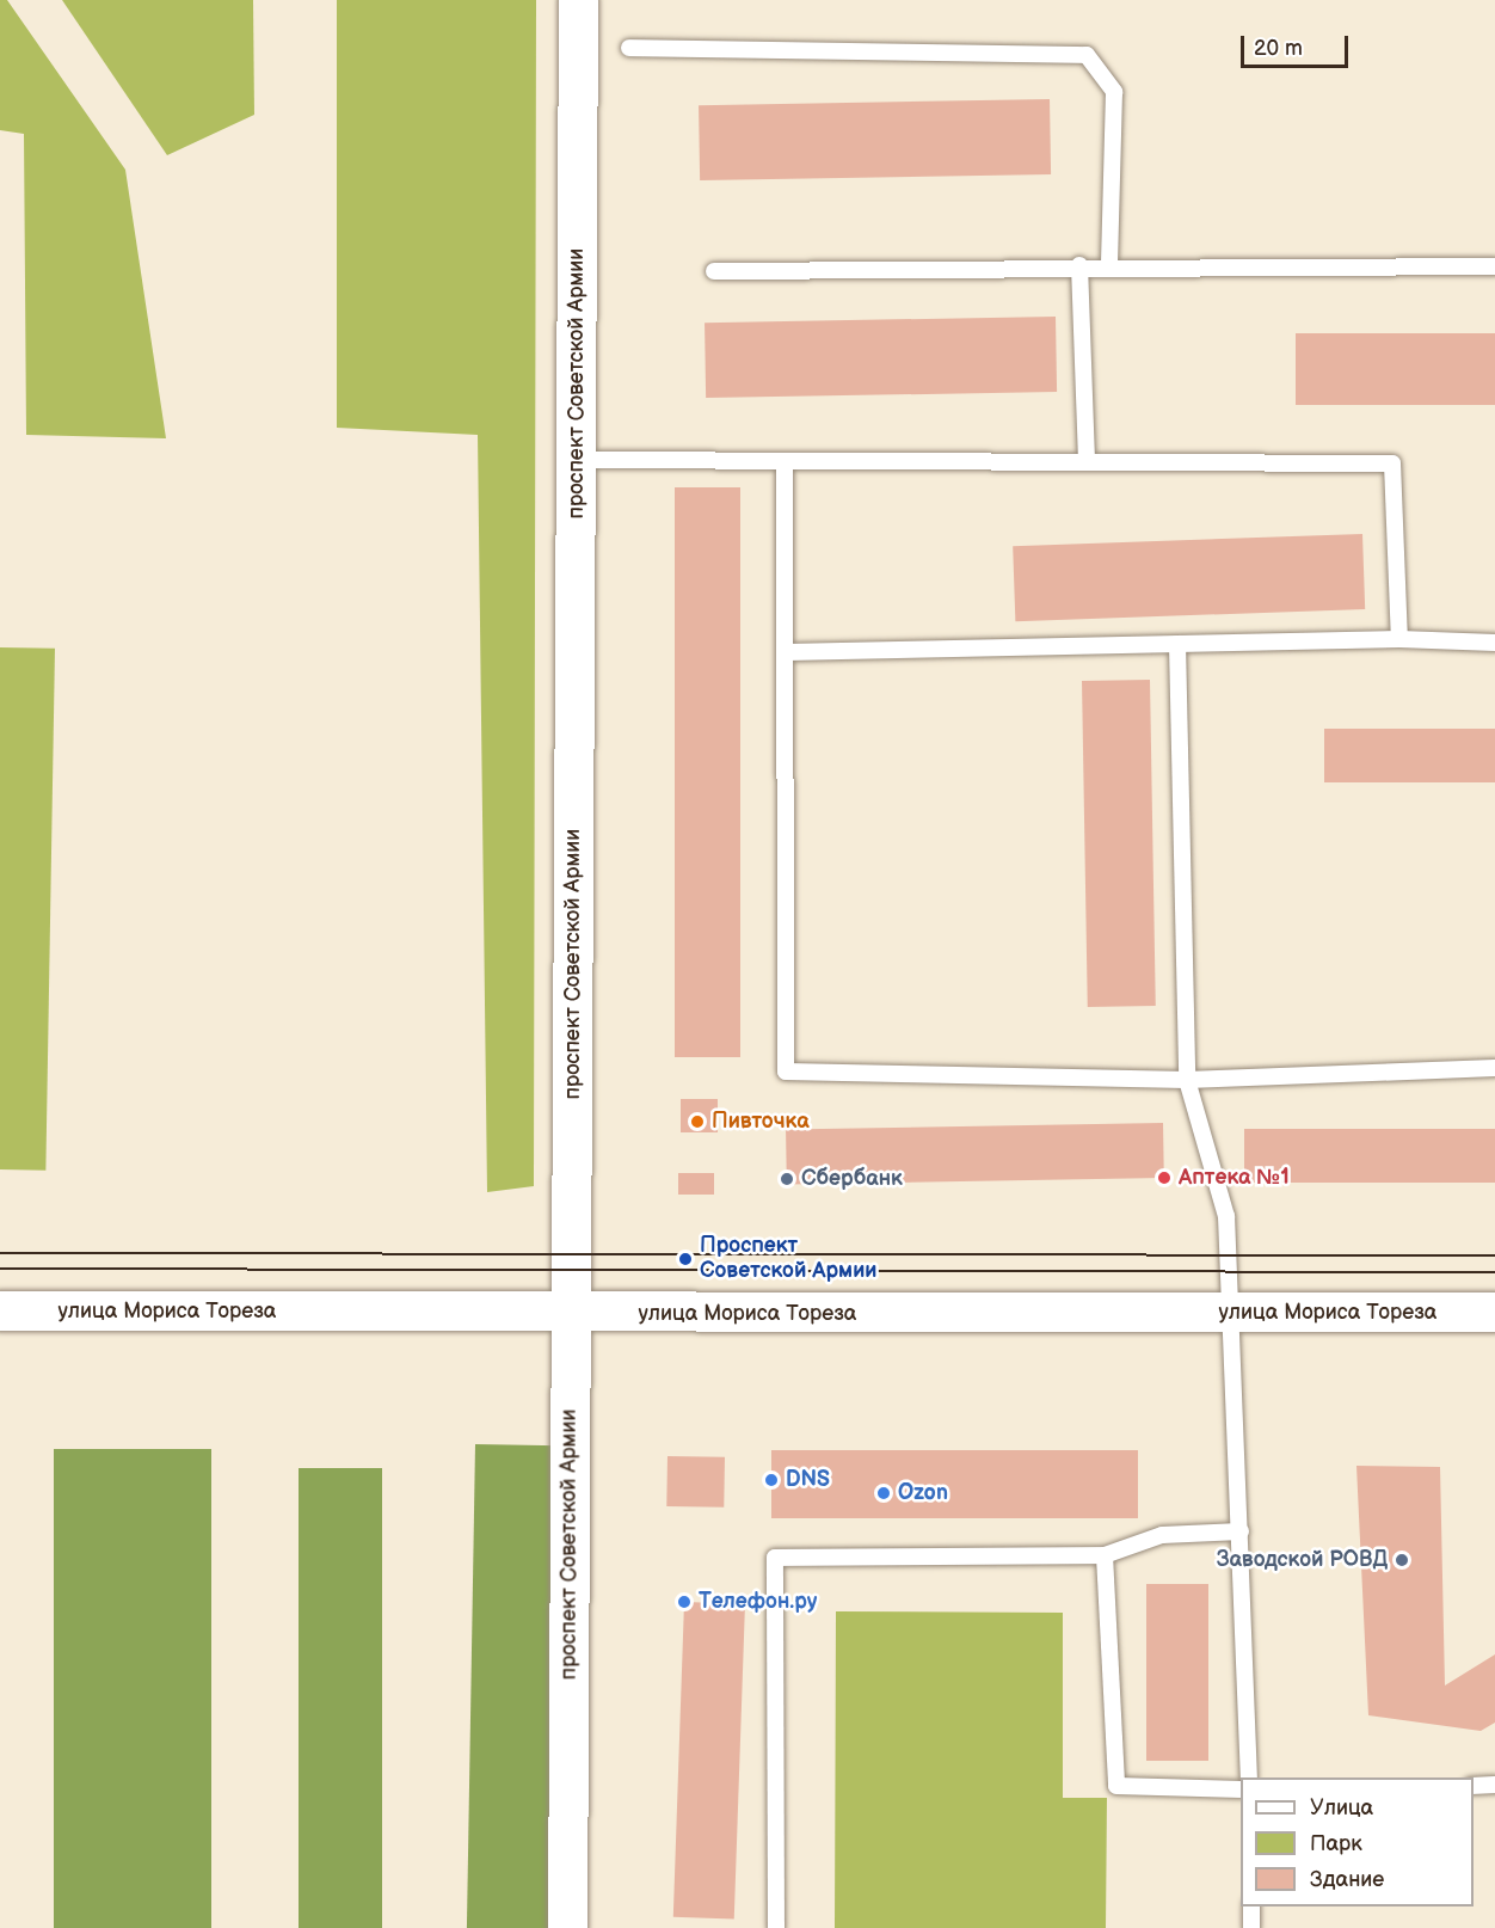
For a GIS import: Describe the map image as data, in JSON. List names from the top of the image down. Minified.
{"streets":{"street":["проспект Советской Армии","улица Мориса Тореза"]},"crossings":[["проспект Советской Армии","улица Мориса Тореза"]],"places":["Пивточка","Аптека №1","Сбербанк","Проспект Советской Армии","DNS","Ozon","Заводской РОВД","Телефон.ру"],"legend":["Улица","Парк","Здание"],"scale_bar":"20 m"}
